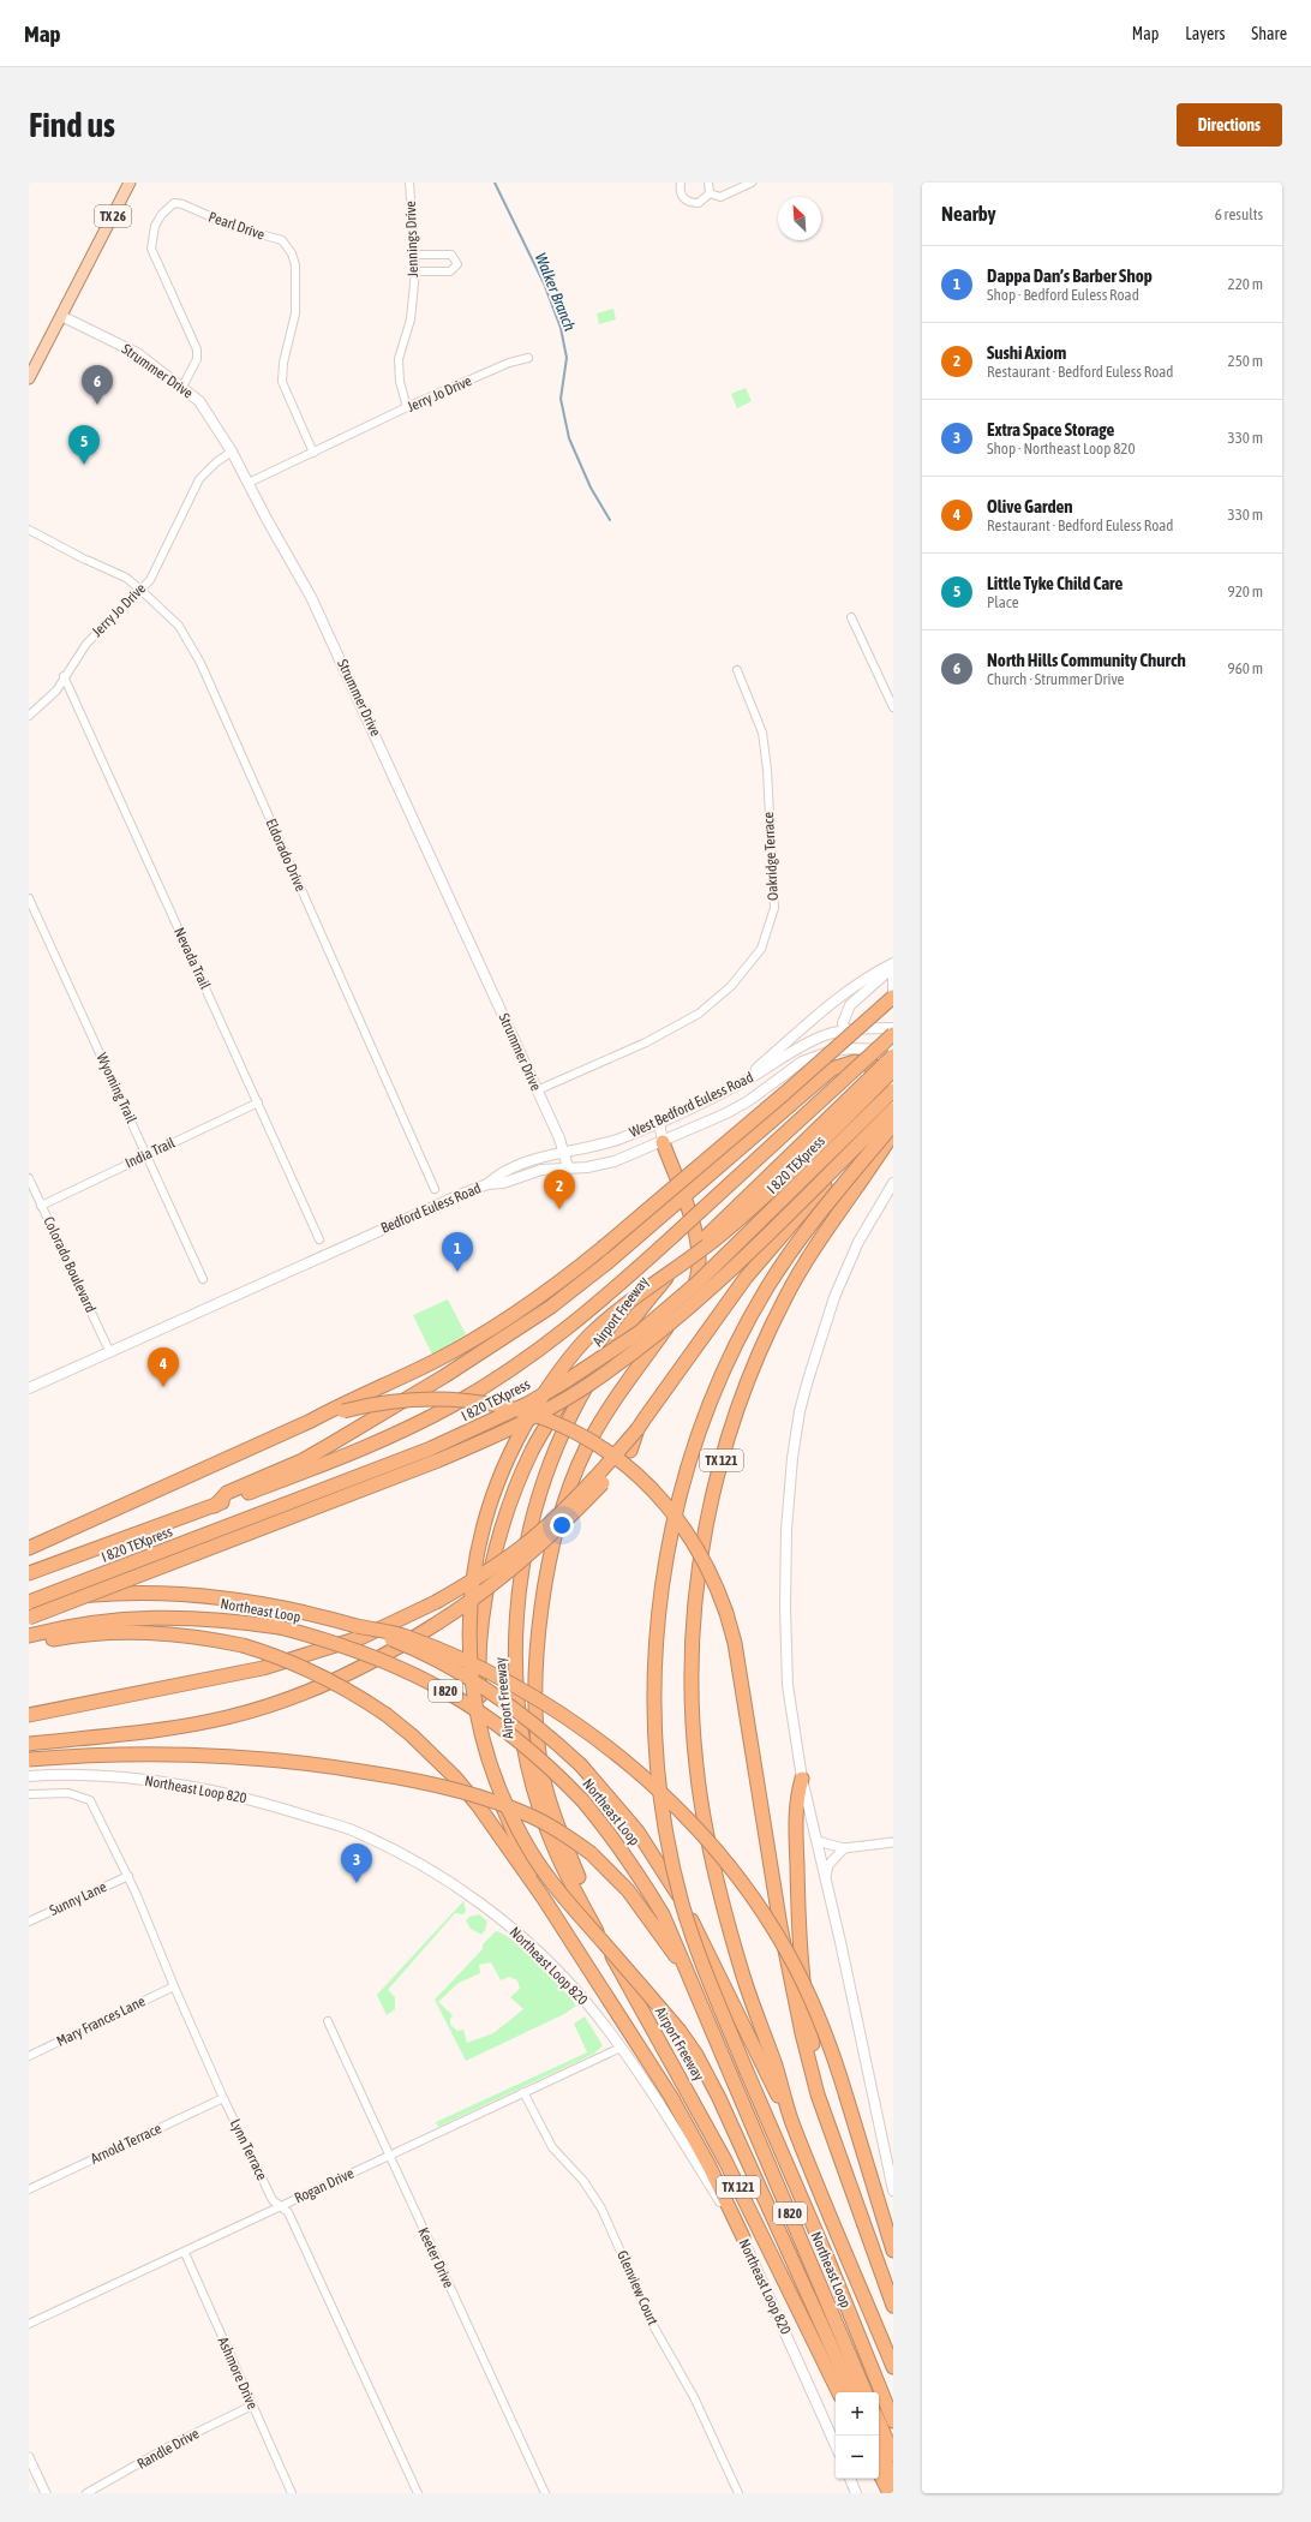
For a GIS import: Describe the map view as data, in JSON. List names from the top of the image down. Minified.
{"streets":{"highway":["I 820 TEXpress","Airport Freeway","TX 121","Northeast Loop","I 820"],"main road":["TX 26","Strummer Drive","West Bedford Euless Road","Bedford Euless Road","Northeast Loop 820"],"street":["Pearl Drive","Jennings Drive","Jerry Jo Drive","Eldorado Drive","Oakridge Terrace","Nevada Trail","Wyoming Trail","India Trail","Colorado Boulevard","Sunny Lane","Mary Frances Lane","Arnold Terrace","Lynn Terrace","Rogan Drive","Keeter Drive","Glenview Court","Ashmore Drive","Randle Drive"]},"crossings":[["TX 26","Strummer Drive"],["Pearl Drive","Strummer Drive"],["Pearl Drive","Jerry Jo Drive"],["Jennings Drive","Jerry Jo Drive"],["Strummer Drive","Jerry Jo Drive"],["Strummer Drive","Oakridge Terrace"],["Strummer Drive","West Bedford Euless Road"],["Strummer Drive","Bedford Euless Road"],["Jerry Jo Drive","Eldorado Drive"],["Jerry Jo Drive","Nevada Trail"],["Nevada Trail","India Trail"],["Wyoming Trail","India Trail"],["West Bedford Euless Road","Bedford Euless Road"],["India Trail","Colorado Boulevard"],["I 820 TEXpress","Northeast Loop"],["Bedford Euless Road","Colorado Boulevard"],["TX 121","I 820"],["Northeast Loop","I 820"],["Northeast Loop 820","Rogan Drive"],["Sunny Lane","Lynn Terrace"],["Mary Frances Lane","Lynn Terrace"],["Arnold Terrace","Lynn Terrace"],["Lynn Terrace","Rogan Drive"],["Rogan Drive","Keeter Drive"],["Rogan Drive","Glenview Court"],["Rogan Drive","Ashmore Drive"],["Ashmore Drive","Randle Drive"]],"water":["Walker Branch"],"north":"top left","page":{"header":"Map","nav":["Map","Layers","Share"],"buttons":"Directions","title":"Find us","heading":["Nearby","6 results"],"list":[{"mark":"1","name":"Dappa Dan’s Barber Shop","note":"Shop · Bedford Euless Road","value":"220 m"},{"mark":"2","name":"Sushi Axiom","note":"Restaurant · Bedford Euless Road","value":"250 m"},{"mark":"3","name":"Extra Space Storage","note":"Shop · Northeast Loop 820","value":"330 m"},{"mark":"4","name":"Olive Garden","note":"Restaurant · Bedford Euless Road","value":"330 m"},{"mark":"5","name":"Little Tyke Child Care","note":"Place","value":"920 m"},{"mark":"6","name":"North Hills Community Church","note":"Church · Strummer Drive","value":"960 m"}],"pins":["6","5","2","1","4","3"],"map_buttons":["+","−"]}}
